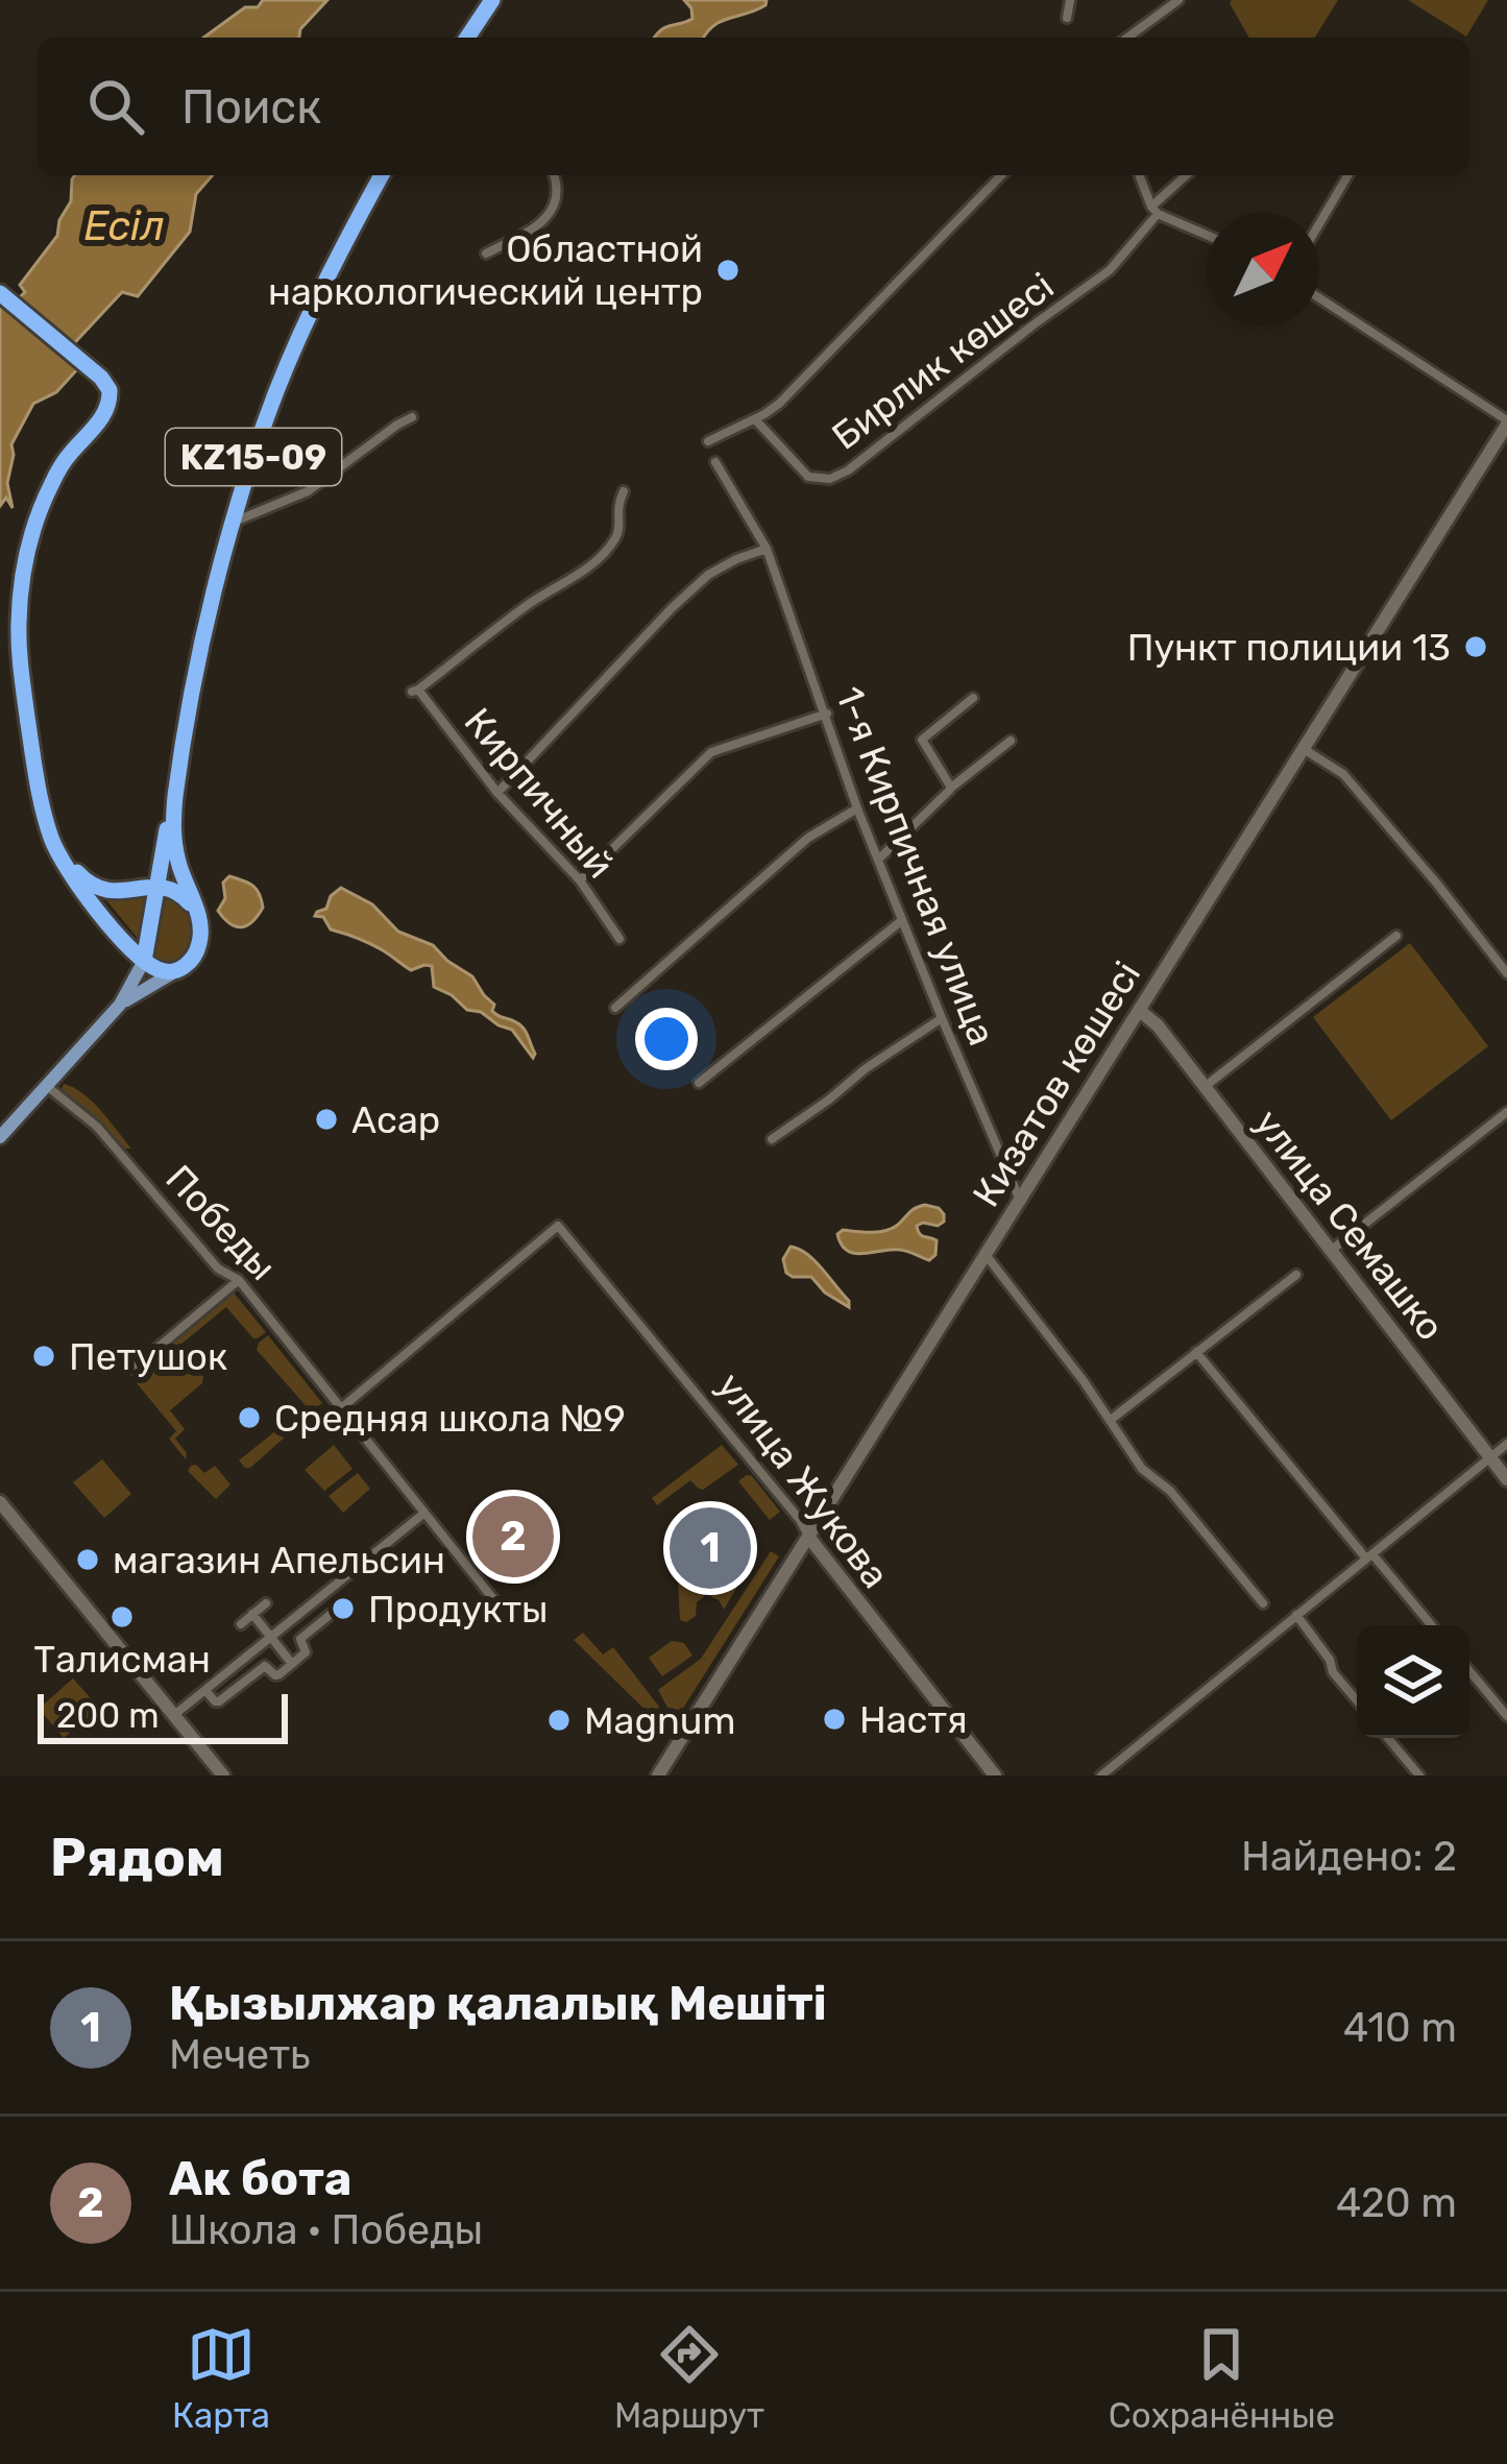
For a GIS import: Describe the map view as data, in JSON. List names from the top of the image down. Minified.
{"streets":{"highway":["KZ15-09"],"main road":["Кизатов көшесі","улица Семашко","улица Жукова"],"street":["Бирлик көшесі","Кирпичный","1-я Кирпичная улица","Победы"]},"crossings":[["1-я Кирпичная улица","Кизатов көшесі"],["Кизатов көшесі","улица Семашко"],["Кизатов көшесі","улица Жукова"],["Победы","улица Жукова"]],"water":["Есіл"],"places":["Областной наркологический центр","Пункт полиции 13","Асар","Петушок","Средняя школа №9","магазин Апельсин","Продукты","Талисман","Настя","Magnum"],"scale_bar":"200 m","north":"top right","page":{"search":"Поиск","pins":["2","1"],"scale":"200 m","heading":["Рядом","Найдено: 2"],"list":[{"mark":"1","name":"Қызылжар қалалық Мешіті","note":"Мечеть","value":"410 m"},{"mark":"2","name":"Ак бота","note":"Школа · Победы","value":"420 m"}],"nav":["Карта","Маршрут","Сохранённые"]}}
